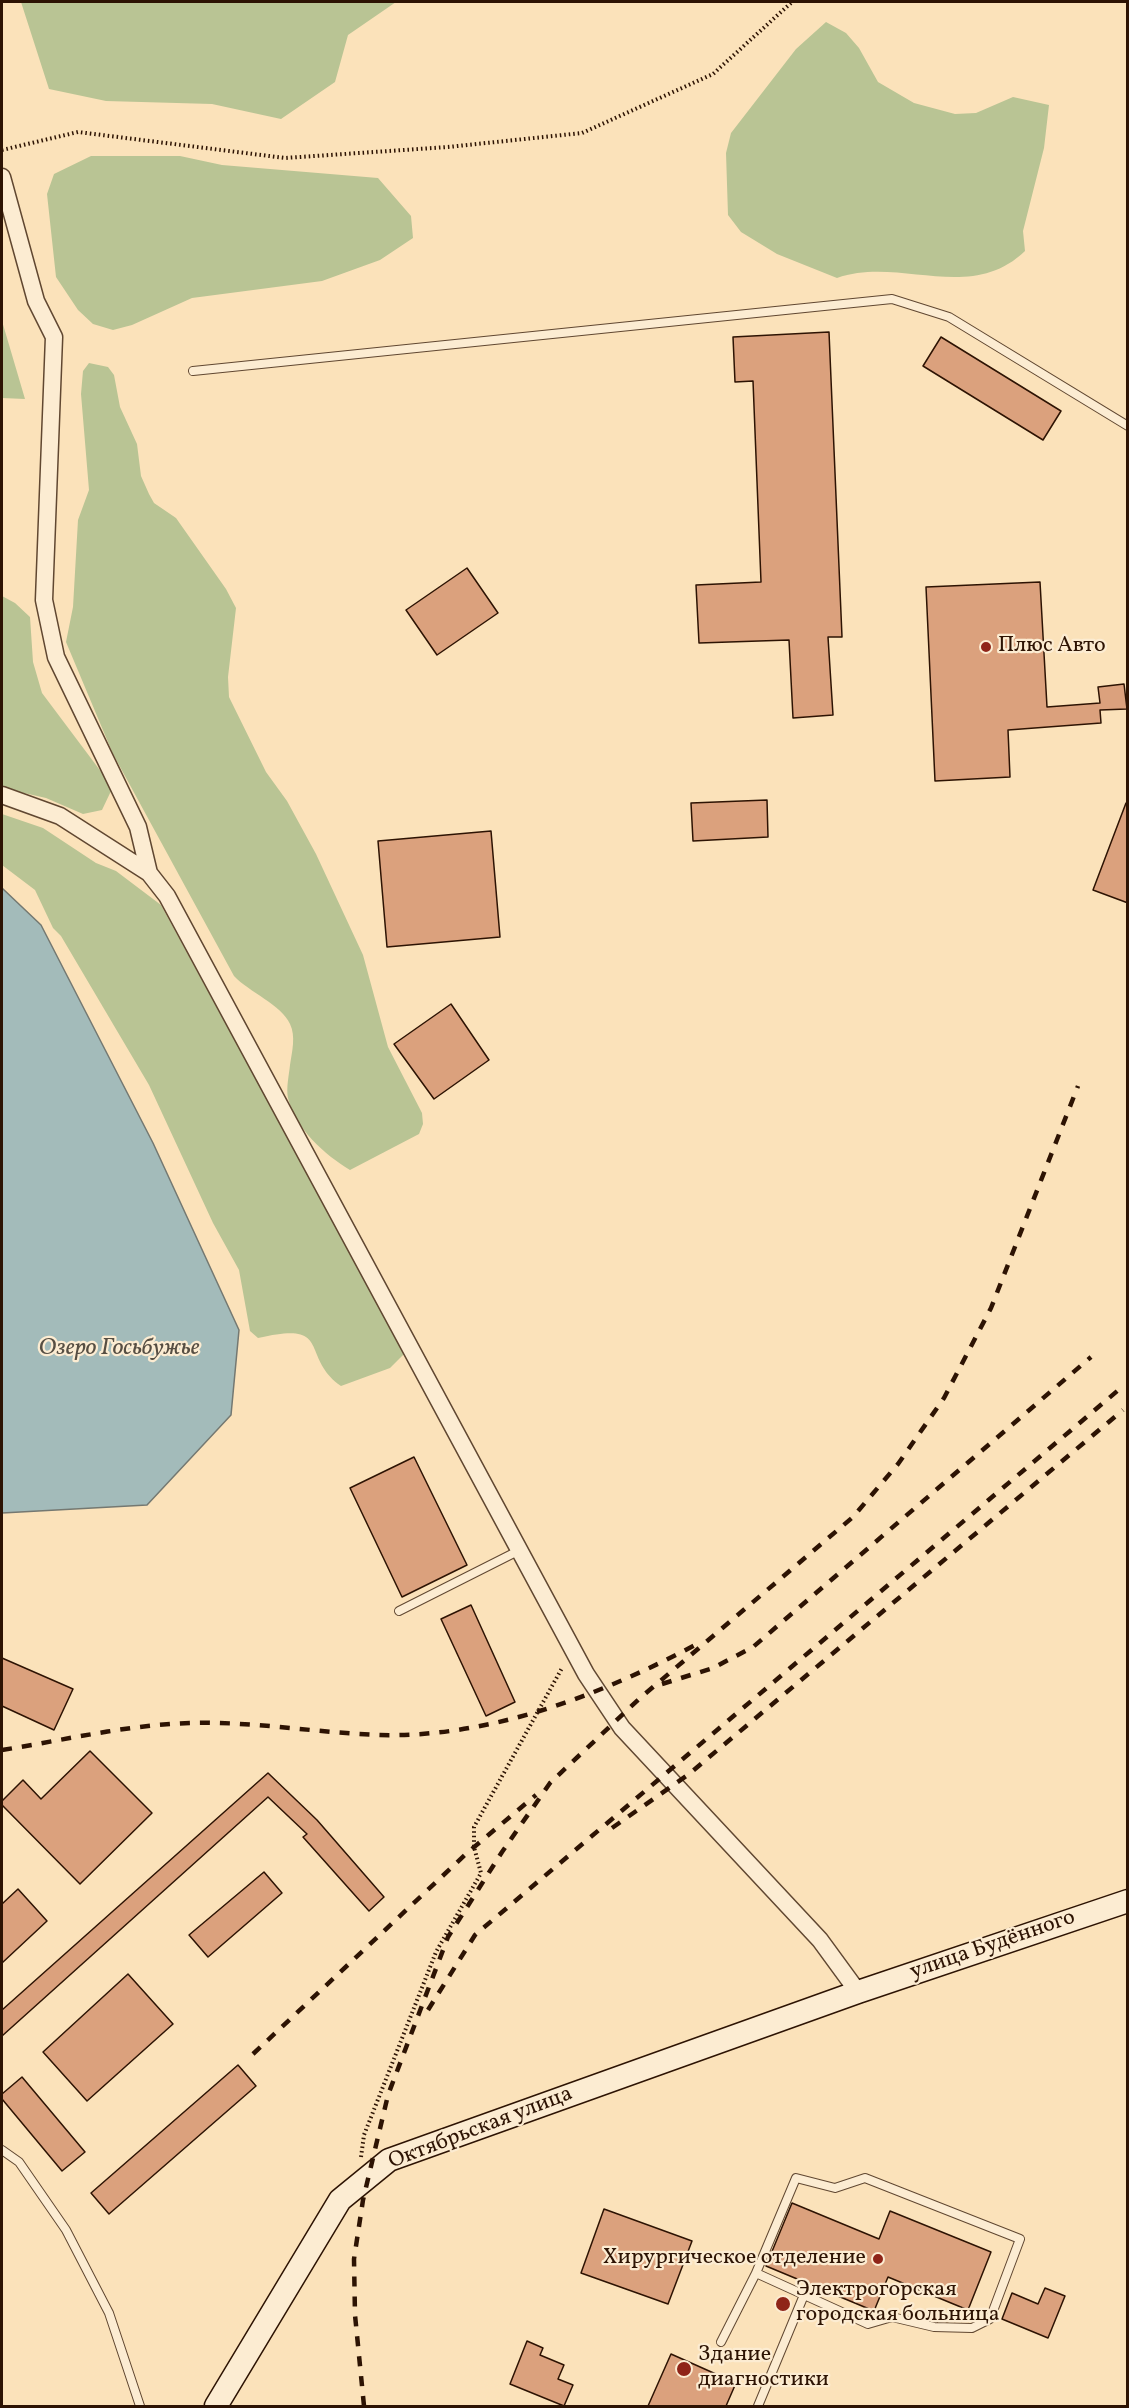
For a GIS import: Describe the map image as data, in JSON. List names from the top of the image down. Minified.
{"streets":{"street":["улица Будённого","Октябрьская улица"]},"crossings":[["улица Будённого","Октябрьская улица"]],"water":["Озеро Госьбужье"],"places":["Плюс Авто","Хирургическое отделение","Электрогорская городская больница","Здание диагностики"]}
